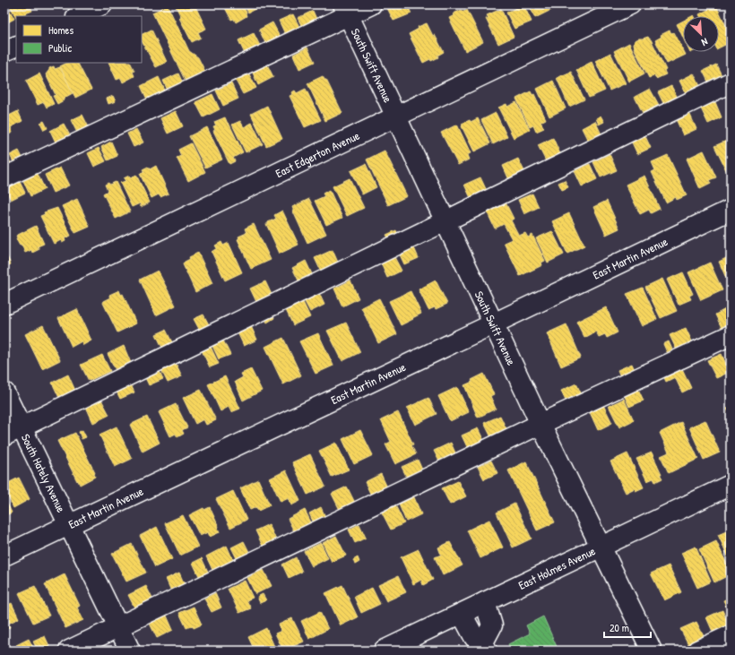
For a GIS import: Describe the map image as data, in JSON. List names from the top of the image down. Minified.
{"streets":{"street":["South Swift Avenue","East Edgerton Avenue","East Martin Avenue","South Hately Avenue","East Holmes Avenue"]},"crossings":[["South Swift Avenue","East Edgerton Avenue"],["South Swift Avenue","East Martin Avenue"],["South Swift Avenue","East Holmes Avenue"],["East Martin Avenue","South Hately Avenue"]],"legend":["Homes","Public"],"scale_bar":"20 m","north":"bottom right"}
